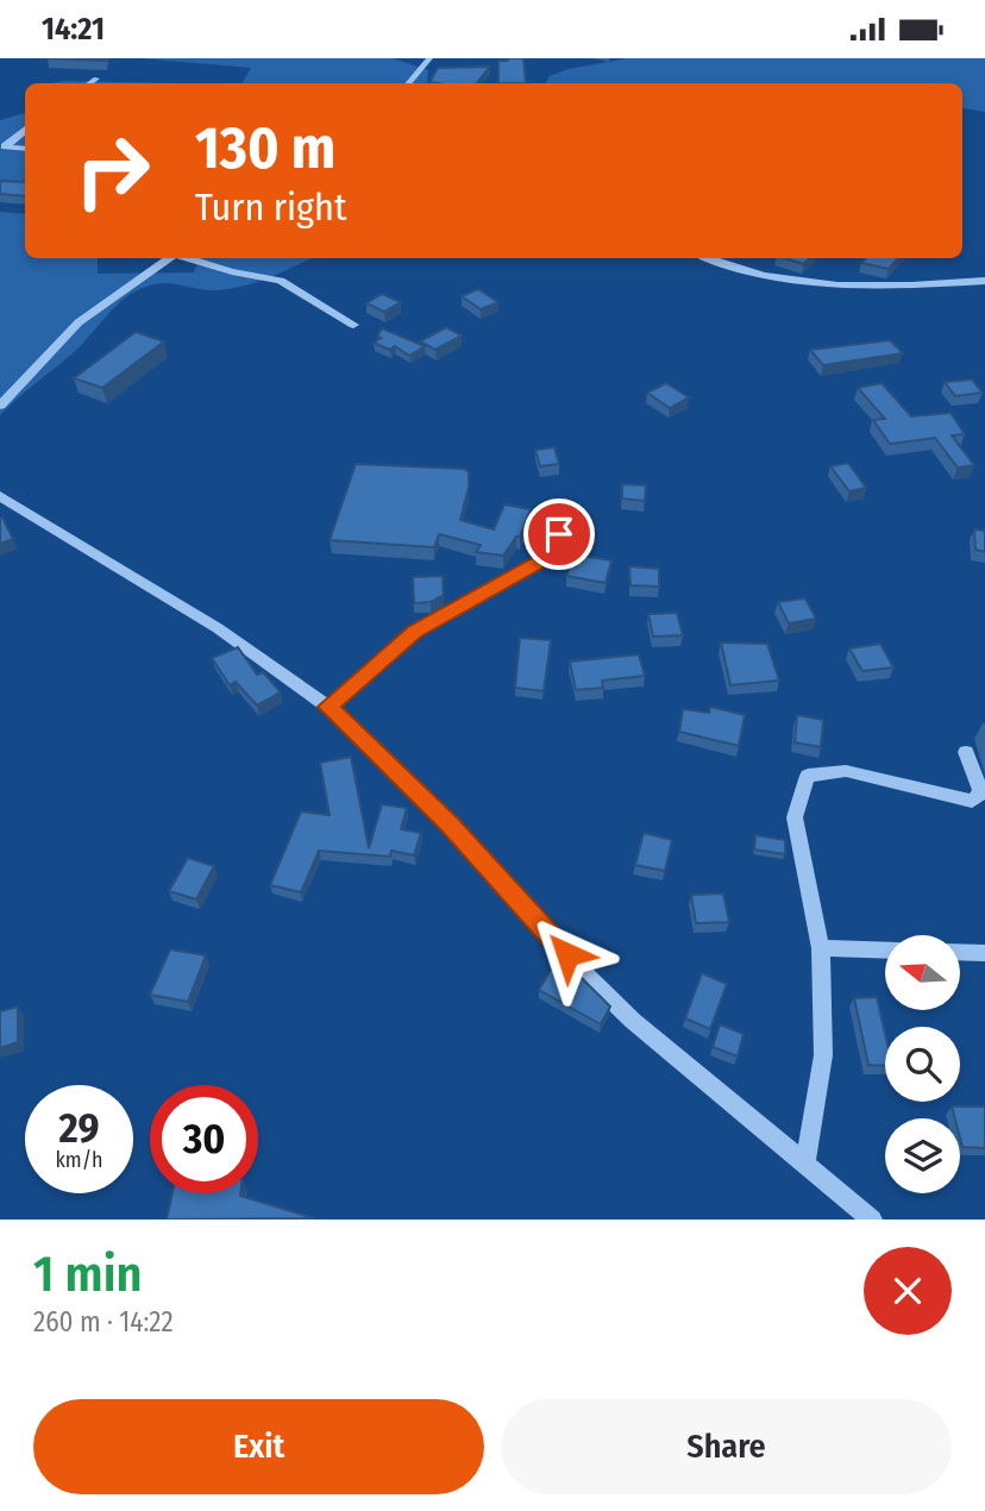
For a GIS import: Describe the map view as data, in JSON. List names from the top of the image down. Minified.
{"north":"left","page":{"status":"14:21","turn":["130 m","Turn right"],"speed":"29 km/h","limit":"30","heading":["1 min","260 m · 14:22"],"buttons":["Exit","Share"]}}
